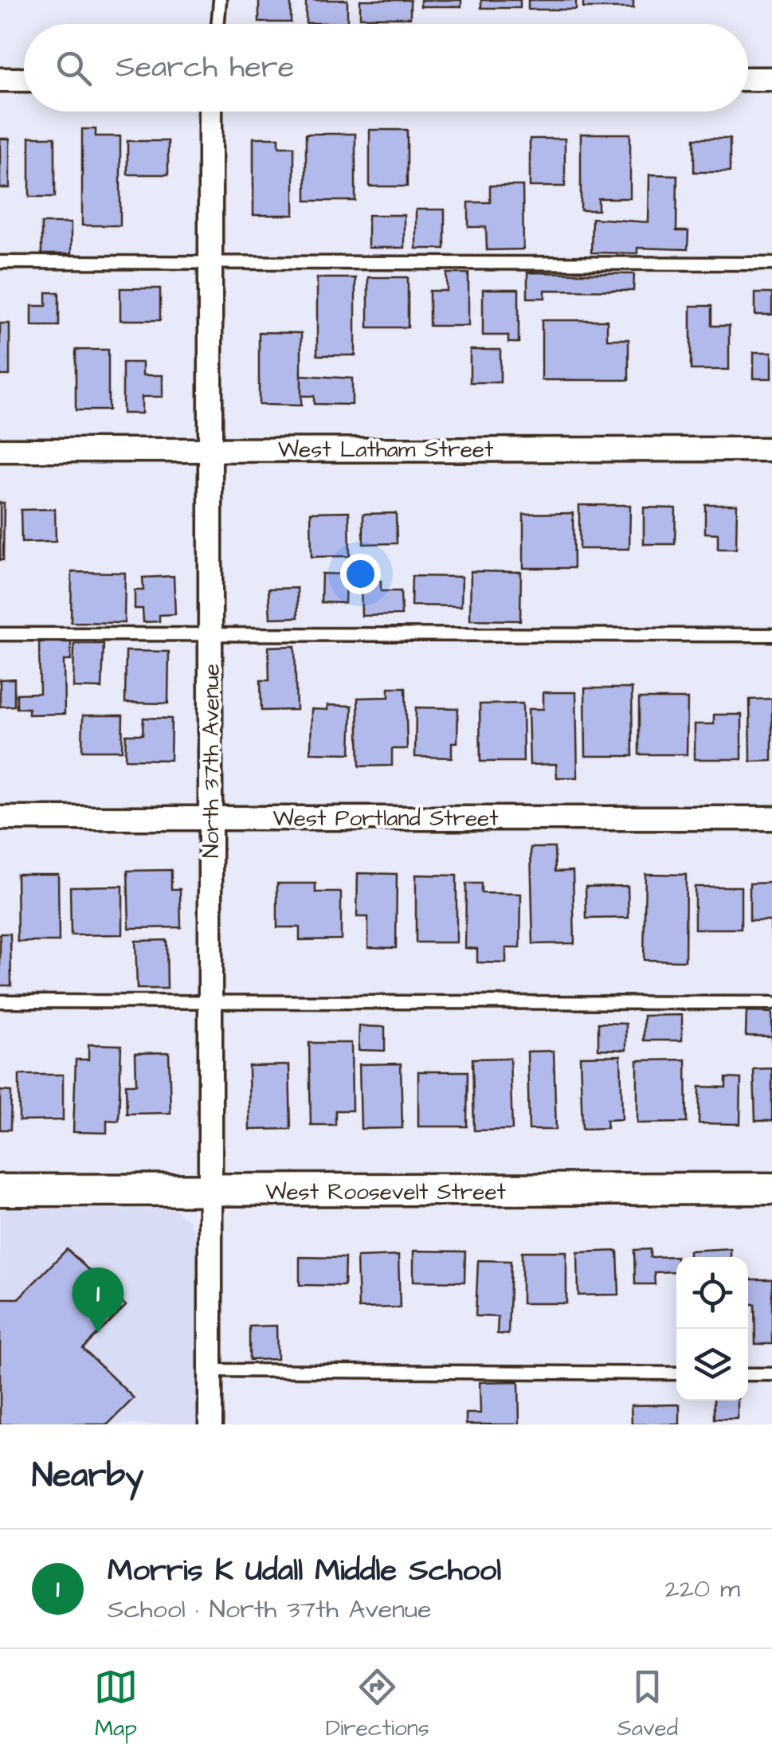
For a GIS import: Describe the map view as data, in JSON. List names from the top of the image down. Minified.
{"streets":{"street":["West Latham Street","North 37th Avenue","West Portland Street","West Roosevelt Street"]},"crossings":[["West Latham Street","North 37th Avenue"],["North 37th Avenue","West Portland Street"],["North 37th Avenue","West Roosevelt Street"]],"page":{"search":"Search here","pins":"1","heading":"Nearby","list":[{"mark":"1","name":"Morris K Udall Middle School","note":"School · North 37th Avenue","value":"220 m"}],"nav":["Map","Directions","Saved"]}}
